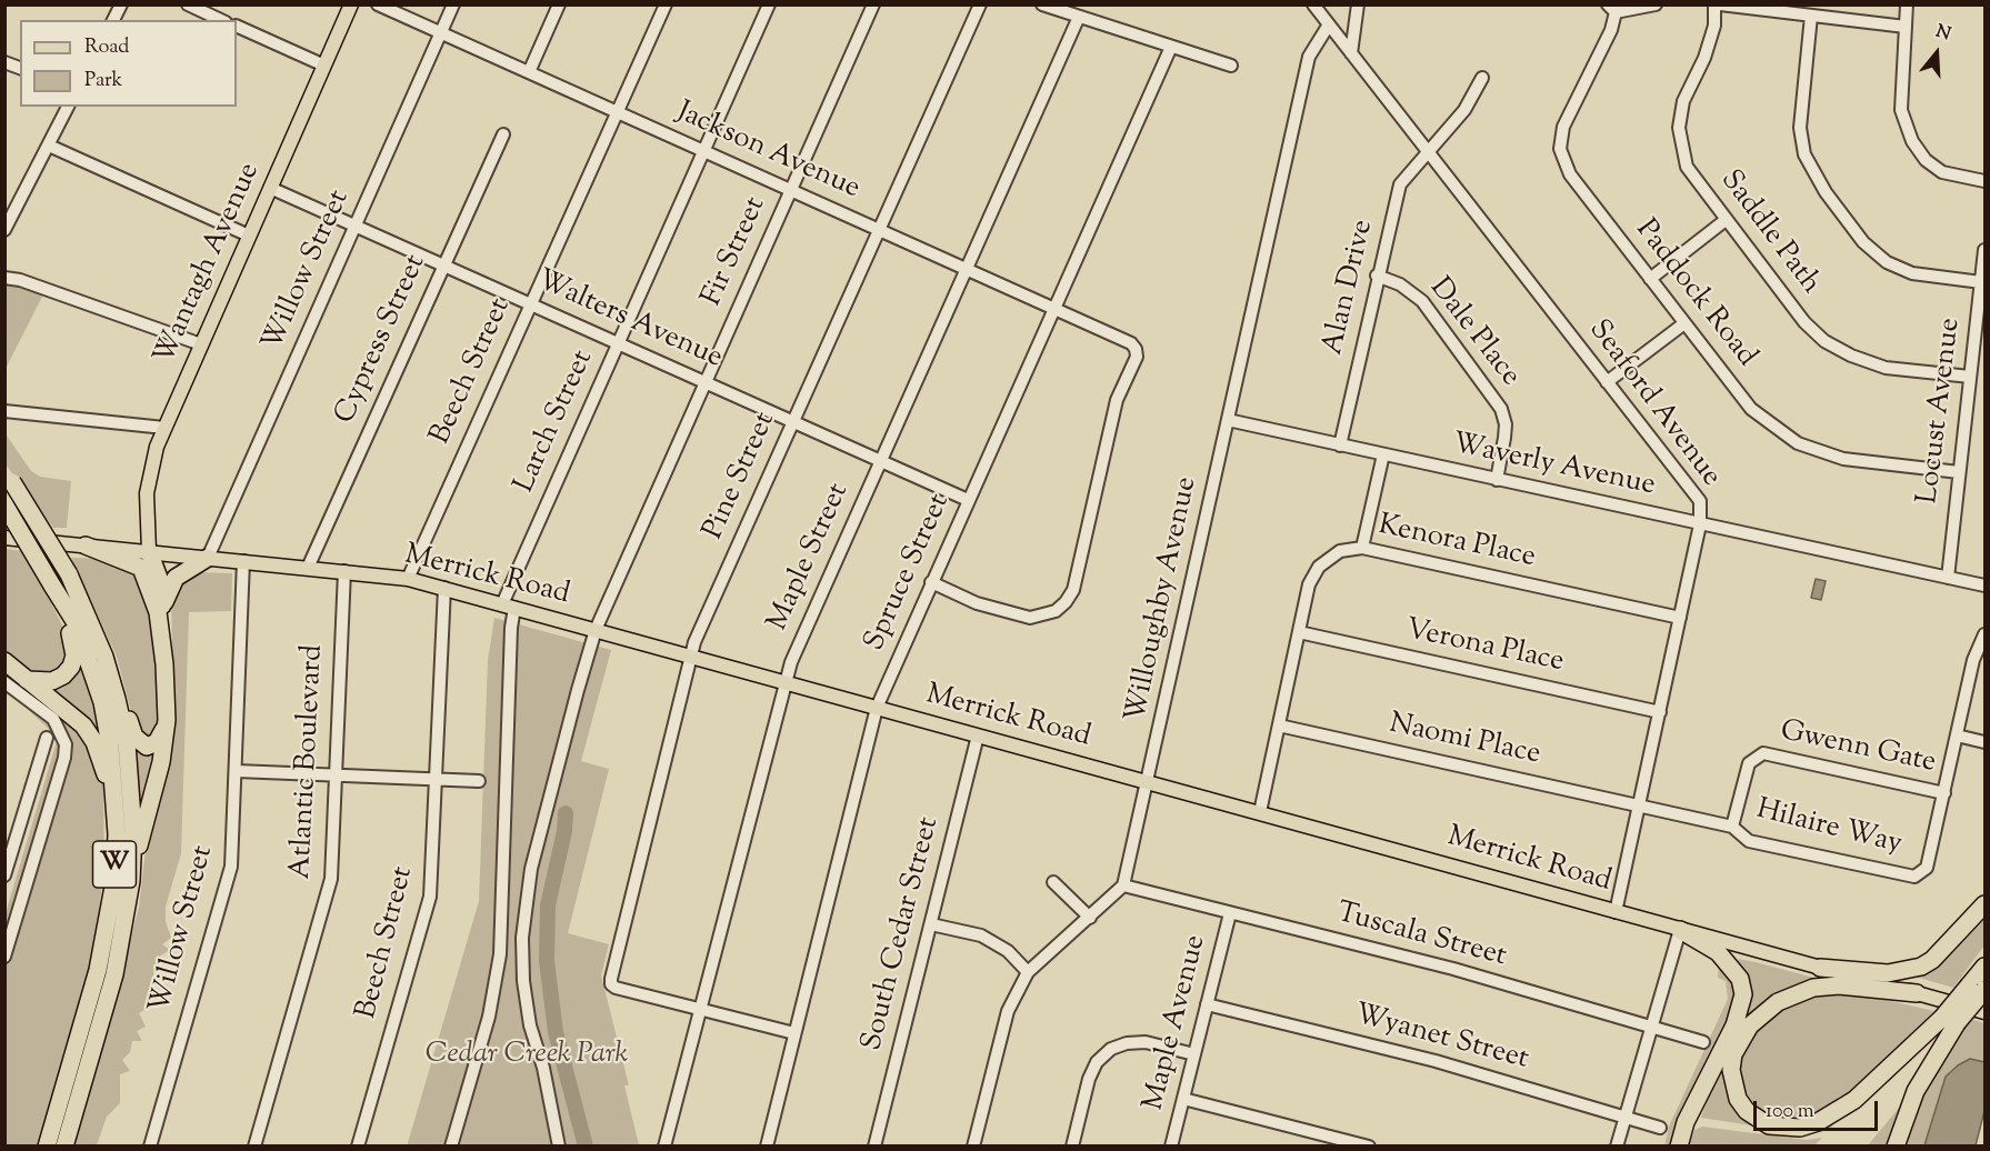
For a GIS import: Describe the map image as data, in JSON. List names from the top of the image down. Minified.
{"streets":{"highway":["W"],"main road":["Wantagh Avenue","Merrick Road"],"street":["Jackson Avenue","Saddle Path","Fir Street","Willow Street","Alan Drive","Paddock Road","Walters Avenue","Dale Place","Cypress Street","Beech Street","Seaford Avenue","Locust Avenue","Larch Street","Waverly Avenue","Pine Street","Kenora Place","Maple Street","Spruce Street","Willoughby Avenue","Verona Place","Naomi Place","Gwenn Gate","Atlantic Boulevard","Hilaire Way","South Cedar Street","Tuscala Street","Maple Avenue","Wyanet Street"]},"crossings":[["Jackson Avenue","Fir Street"],["Jackson Avenue","Willow Street"],["Jackson Avenue","Beech Street"],["Jackson Avenue","Larch Street"],["Jackson Avenue","Pine Street"],["Jackson Avenue","Maple Street"],["Jackson Avenue","Spruce Street"],["Saddle Path","Locust Avenue"],["Fir Street","Walters Avenue"],["Fir Street","Merrick Road"],["Wantagh Avenue","Walters Avenue"],["Wantagh Avenue","Merrick Road"],["Willow Street","Walters Avenue"],["Willow Street","Merrick Road"],["Alan Drive","Dale Place"],["Alan Drive","Seaford Avenue"],["Alan Drive","Waverly Avenue"],["Paddock Road","Locust Avenue"],["Walters Avenue","Cypress Street"],["Walters Avenue","Beech Street"],["Walters Avenue","Larch Street"],["Walters Avenue","Pine Street"],["Walters Avenue","Maple Street"],["Walters Avenue","Spruce Street"],["Dale Place","Waverly Avenue"],["Cypress Street","Merrick Road"],["Beech Street","Merrick Road"],["Seaford Avenue","Waverly Avenue"],["Seaford Avenue","Kenora Place"],["Seaford Avenue","Merrick Road"],["Seaford Avenue","Willoughby Avenue"],["Seaford Avenue","Verona Place"],["Seaford Avenue","Naomi Place"],["Seaford Avenue","Hilaire Way"],["Locust Avenue","Waverly Avenue"],["Larch Street","Merrick Road"],["Waverly Avenue","Willoughby Avenue"],["Pine Street","Maple Street"],["Pine Street","Merrick Road"],["Kenora Place","Merrick Road"],["Kenora Place","Verona Place"],["Kenora Place","Naomi Place"],["Maple Street","Merrick Road"],["Spruce Street","Merrick Road"],["Merrick Road","Willoughby Avenue"],["Merrick Road","Atlantic Boulevard"],["Merrick Road","South Cedar Street"],["Willoughby Avenue","Tuscala Street"],["Naomi Place","Hilaire Way"],["Gwenn Gate","Hilaire Way"],["Tuscala Street","Maple Avenue"],["Maple Avenue","Wyanet Street"]],"parks":["Cedar Creek Park"],"legend":["Road","Park"],"scale_bar":"100 m","north":"top"}
